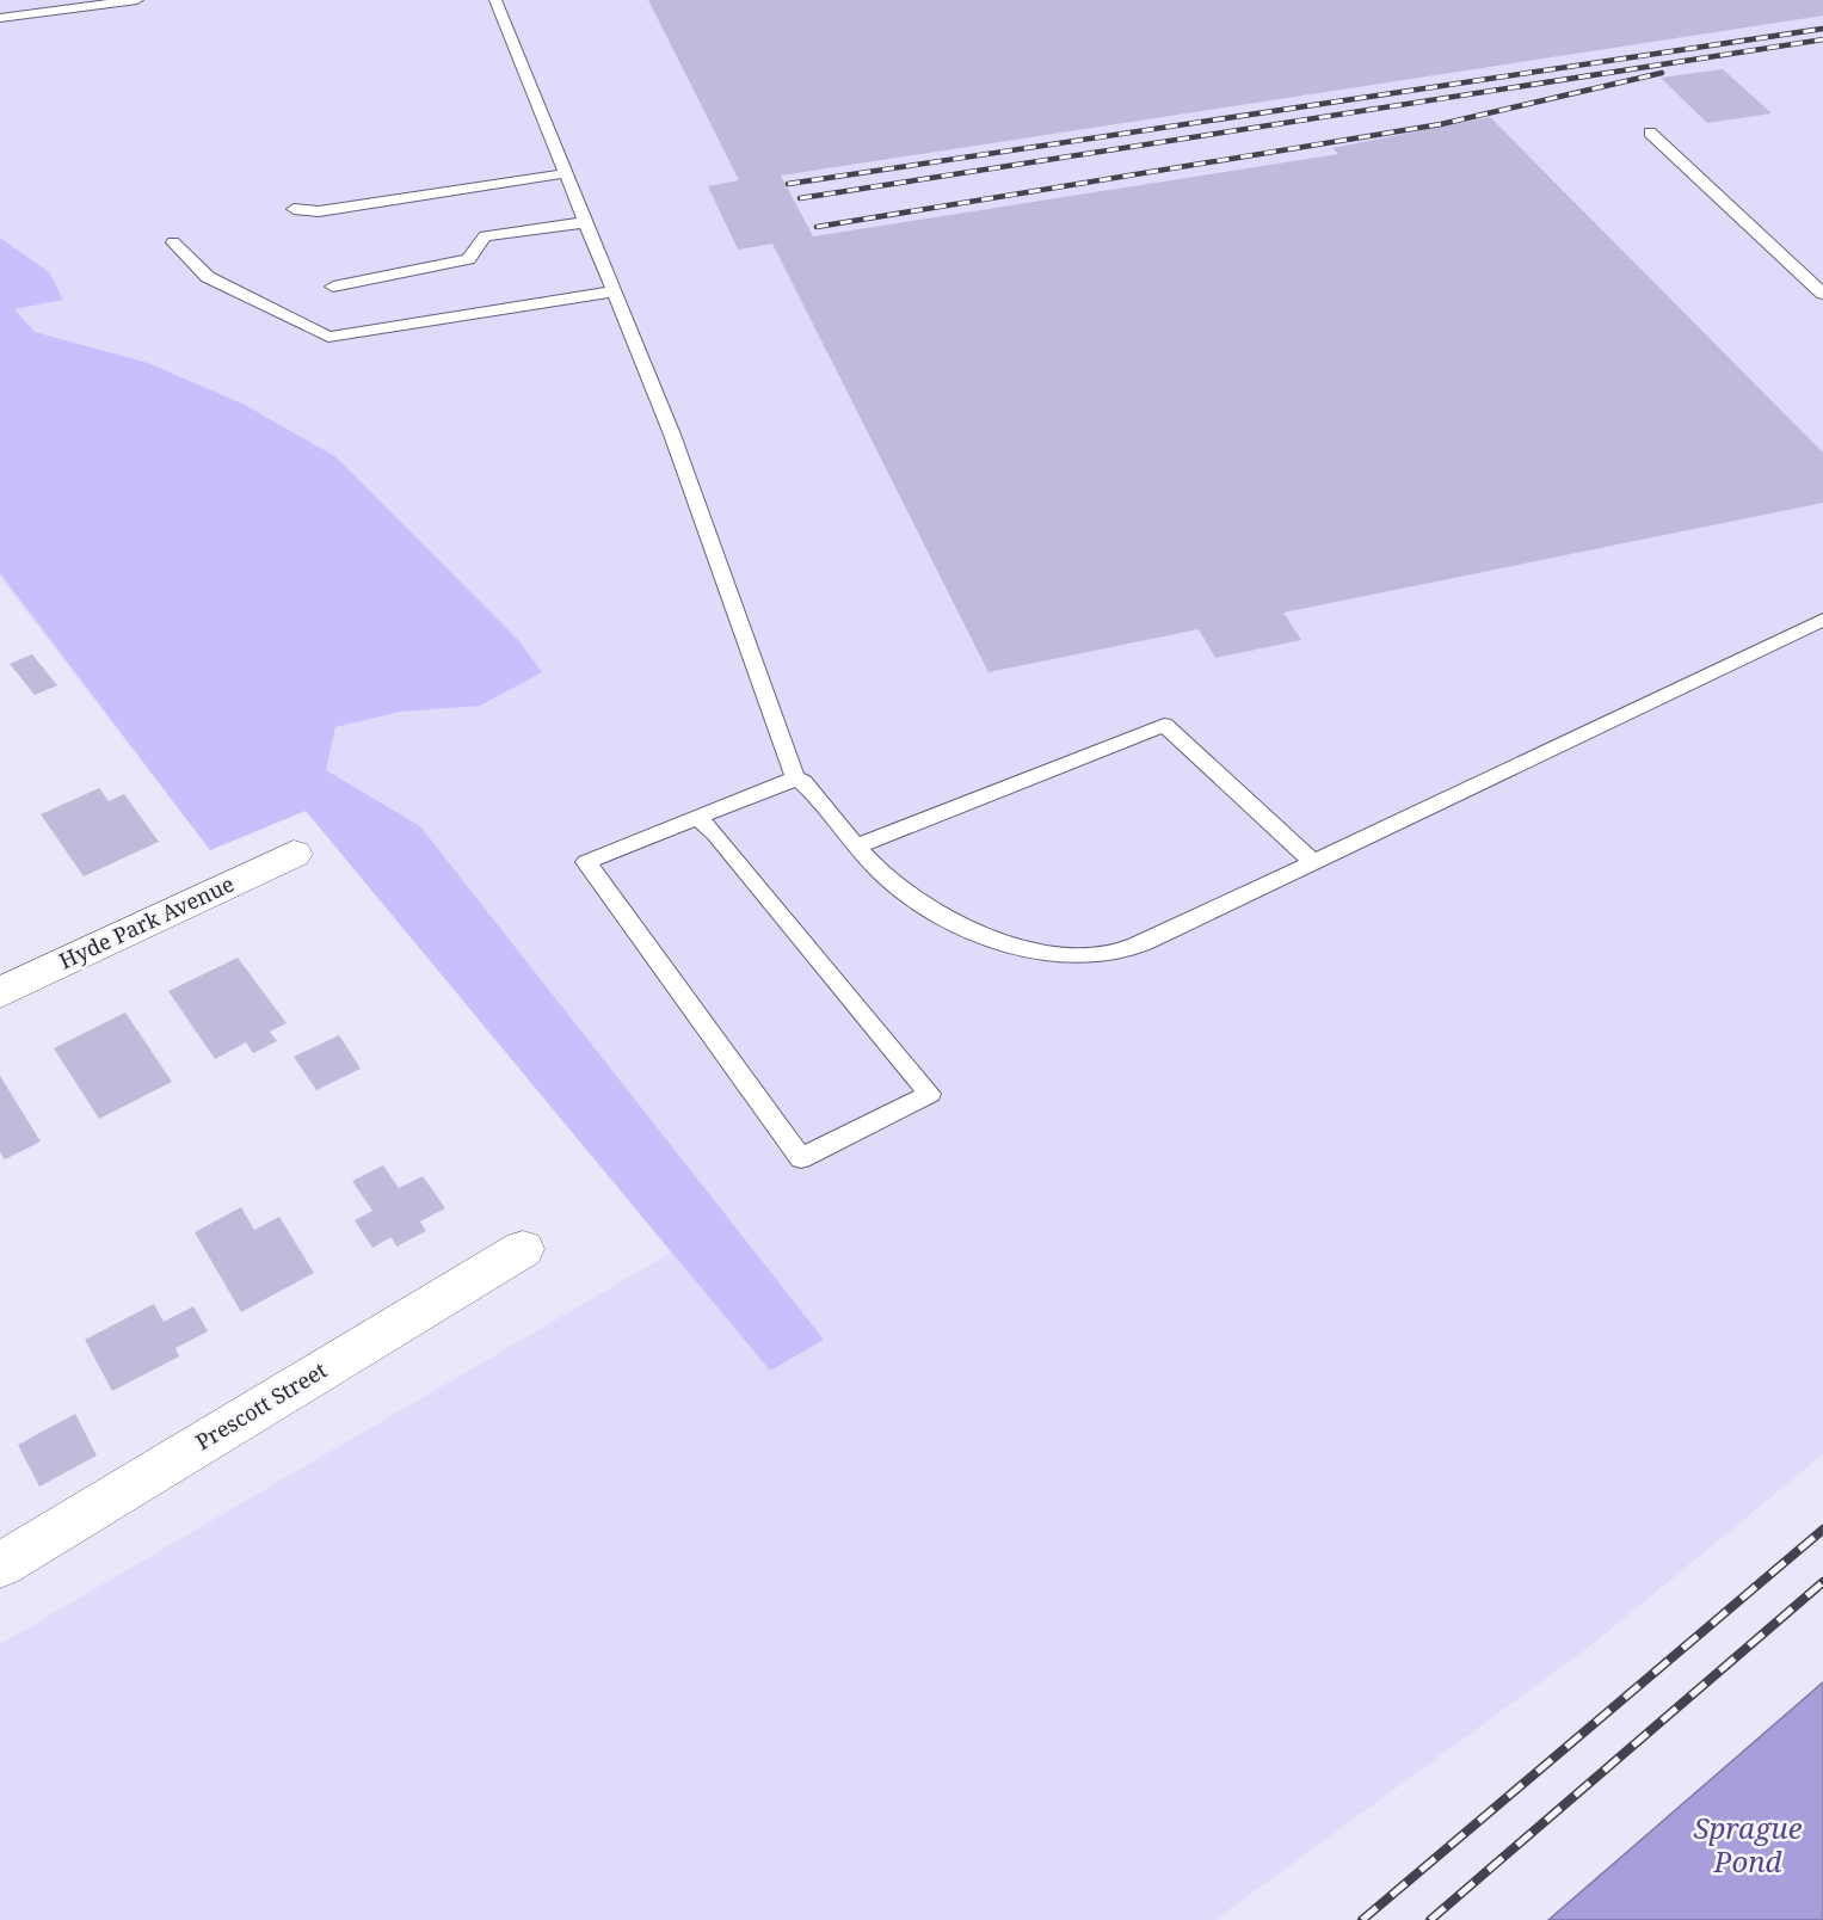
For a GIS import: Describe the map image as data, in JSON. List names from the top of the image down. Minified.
{"streets":{"street":["Hyde Park Avenue","Prescott Street"]},"water":["Sprague Pond"]}
